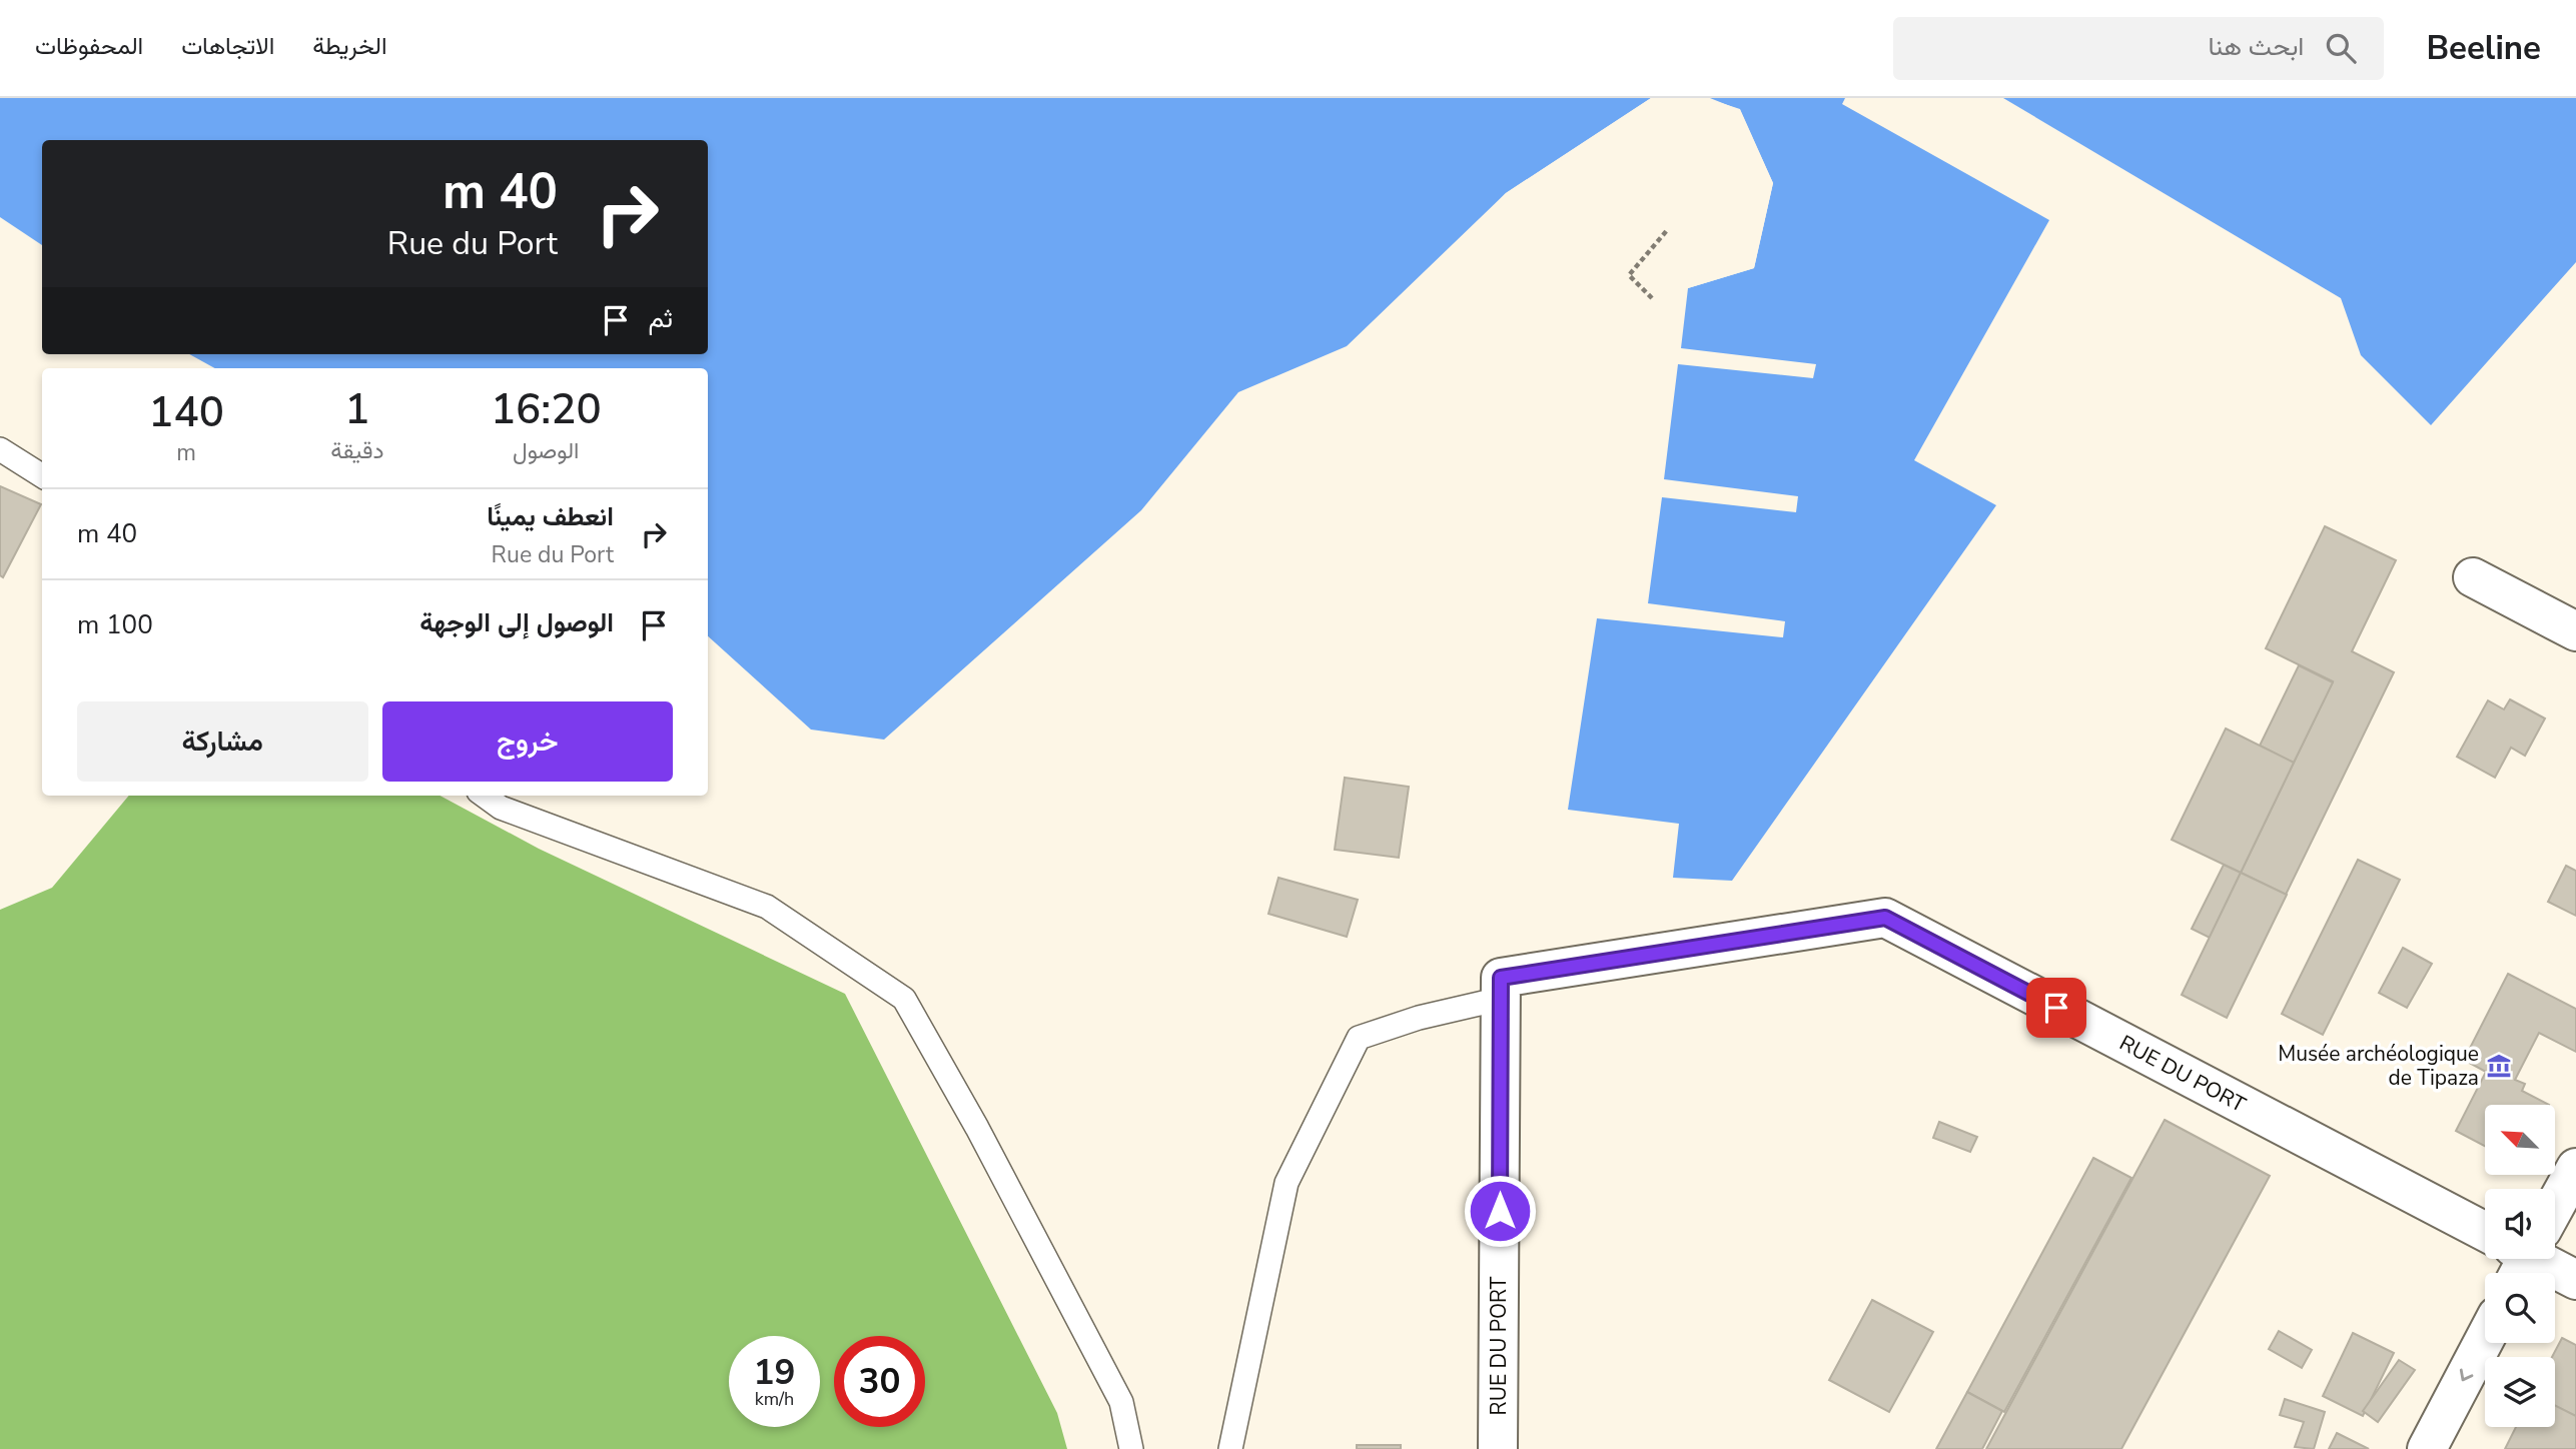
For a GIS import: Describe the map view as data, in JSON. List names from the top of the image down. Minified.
{"streets":{"street":["RUE DU PORT"]},"places":{"museum":["Musée archéologique de Tipaza"]},"north":"top left","page":{"header":"Beeline","search":"ابحث هنا","nav":["الخريطة","الاتجاهات","المحفوظات"],"turn":["40 m","Rue du Port"],"then":"ثم","eta":["16:20","الوصول","1","دقيقة","140","m"],"list":[{"name":"انعطف يمينًا","note":"Rue du Port","value":"40 m"},{"name":"الوصول إلى الوجهة","value":"100 m"}],"buttons":["خروج","مشاركة"],"speed":"19 km/h","limit":"30"}}
